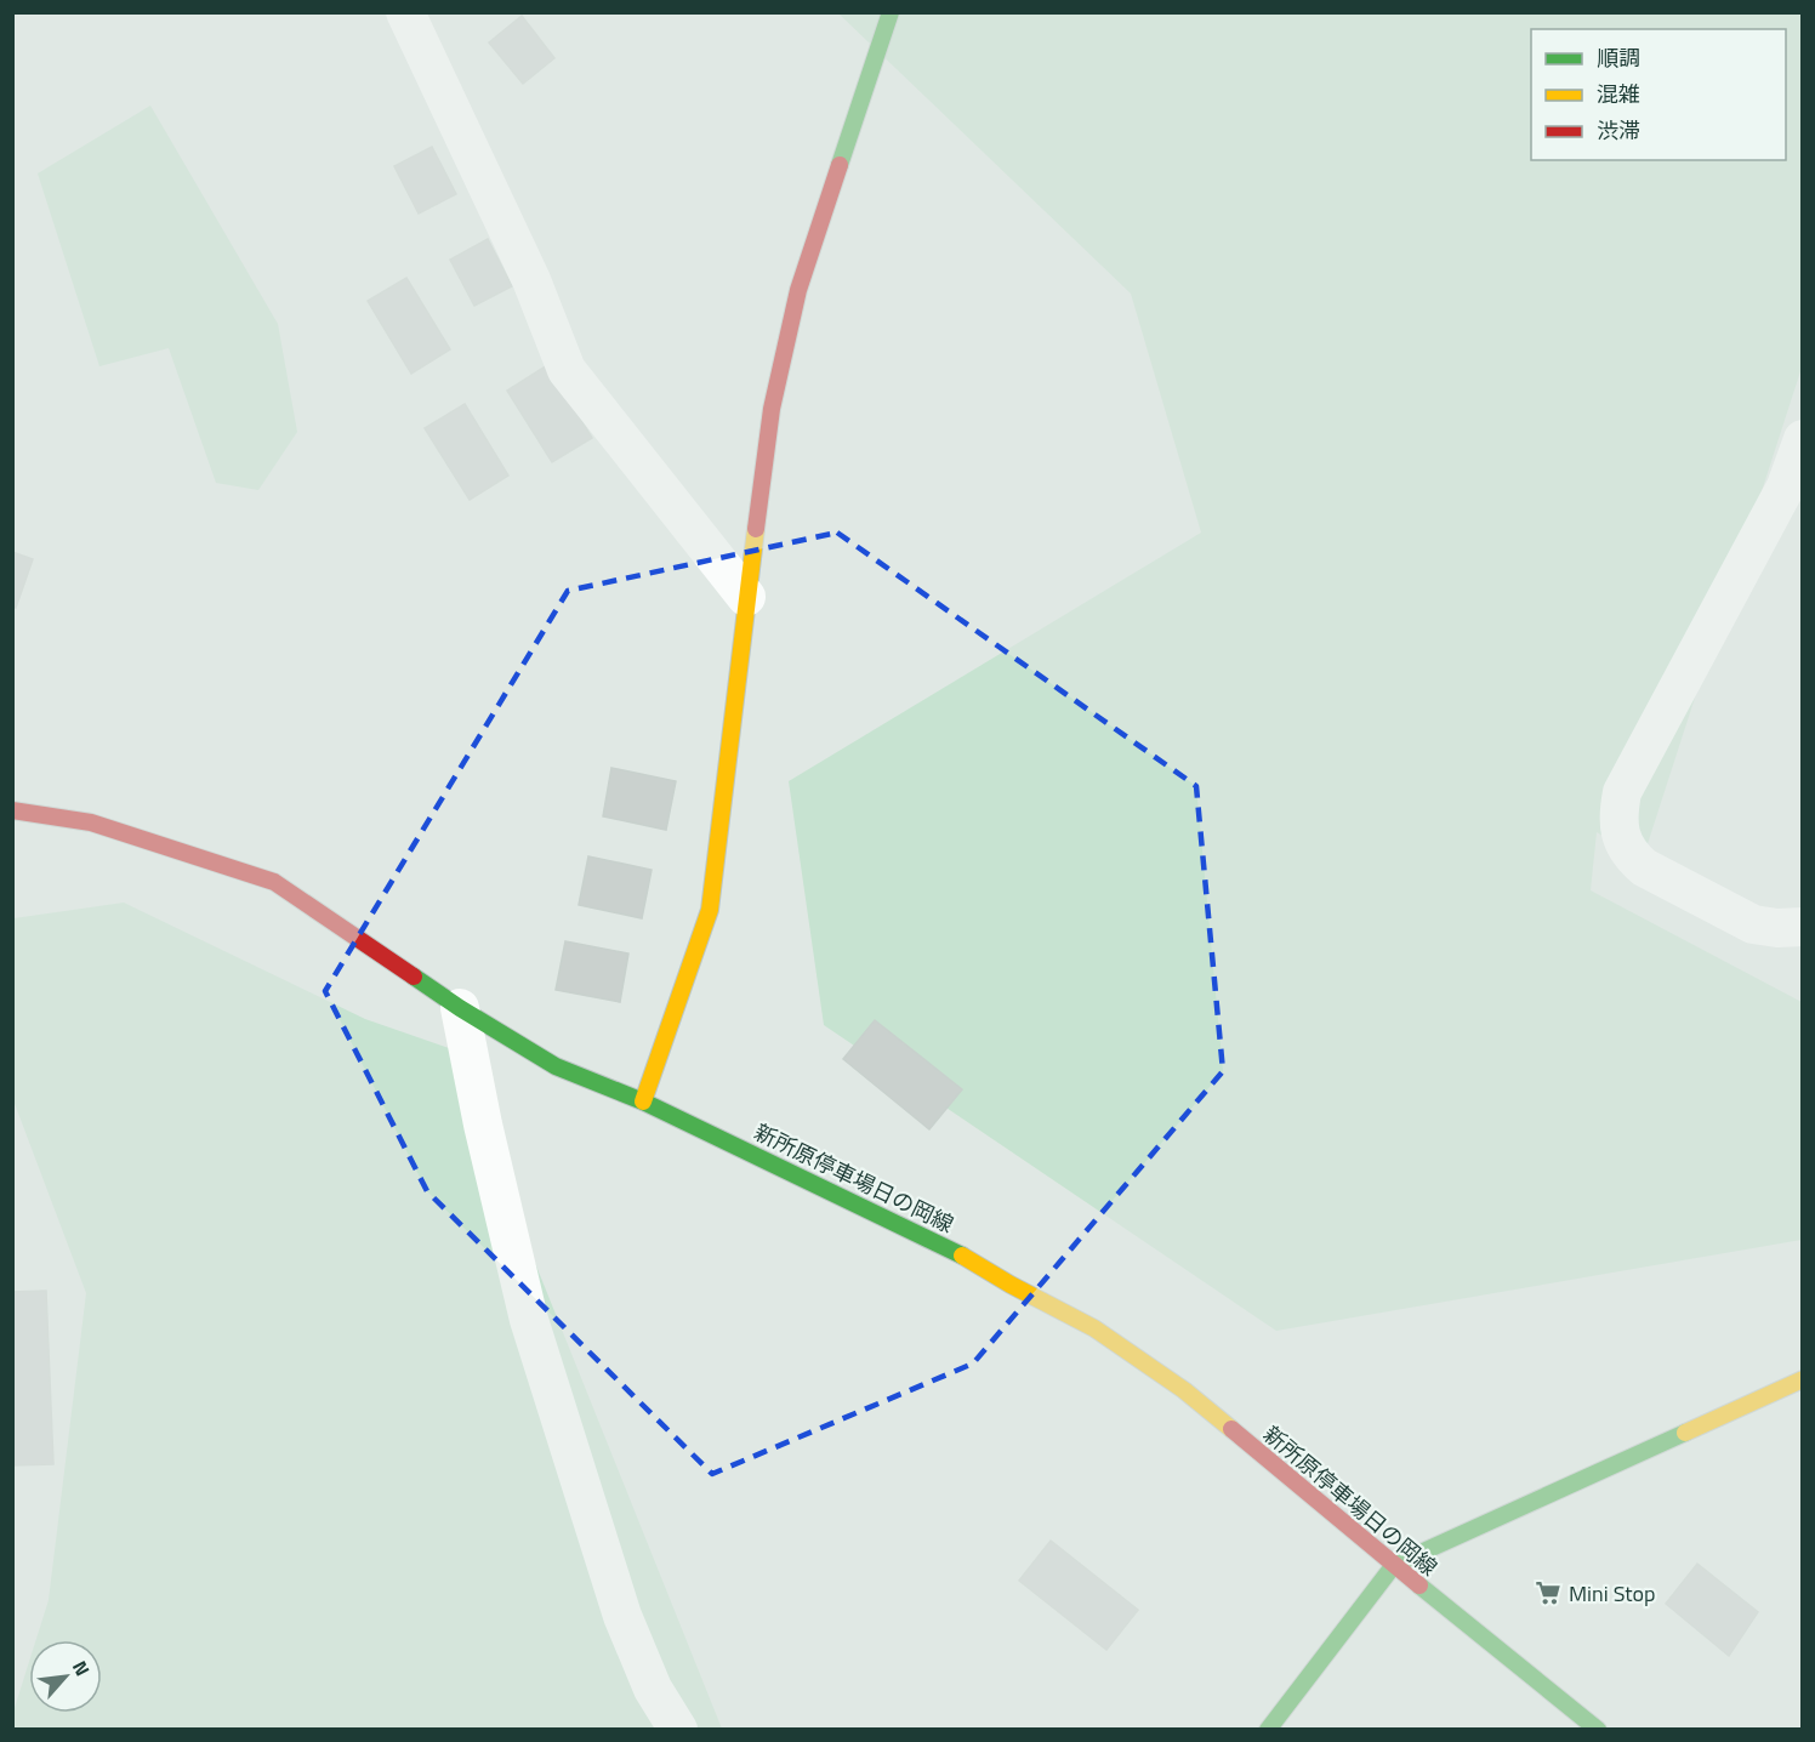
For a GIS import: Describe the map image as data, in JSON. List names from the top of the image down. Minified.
{"streets":{"main road":["新所原停車場日の岡線"]},"places":{"supermarket":["Mini Stop"]},"legend":["順調","混雑","渋滞"],"north":"top right"}
